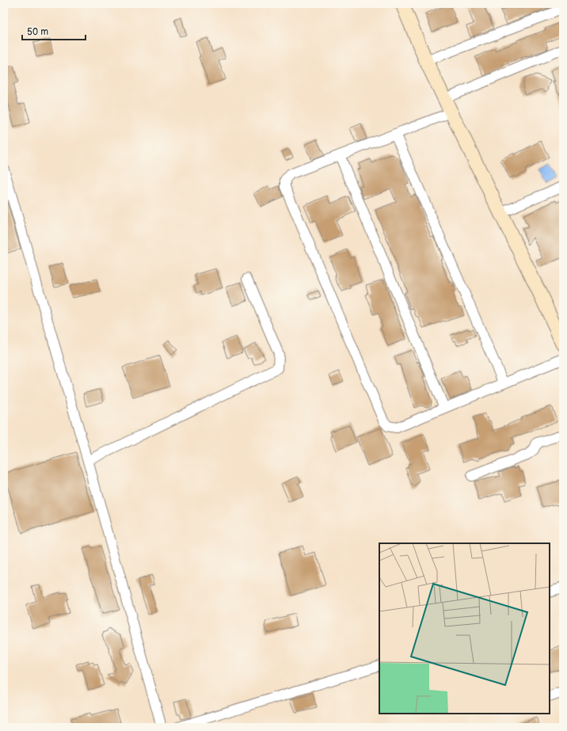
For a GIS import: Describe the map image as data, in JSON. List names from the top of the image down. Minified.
{"scale_bar":"50 m"}
